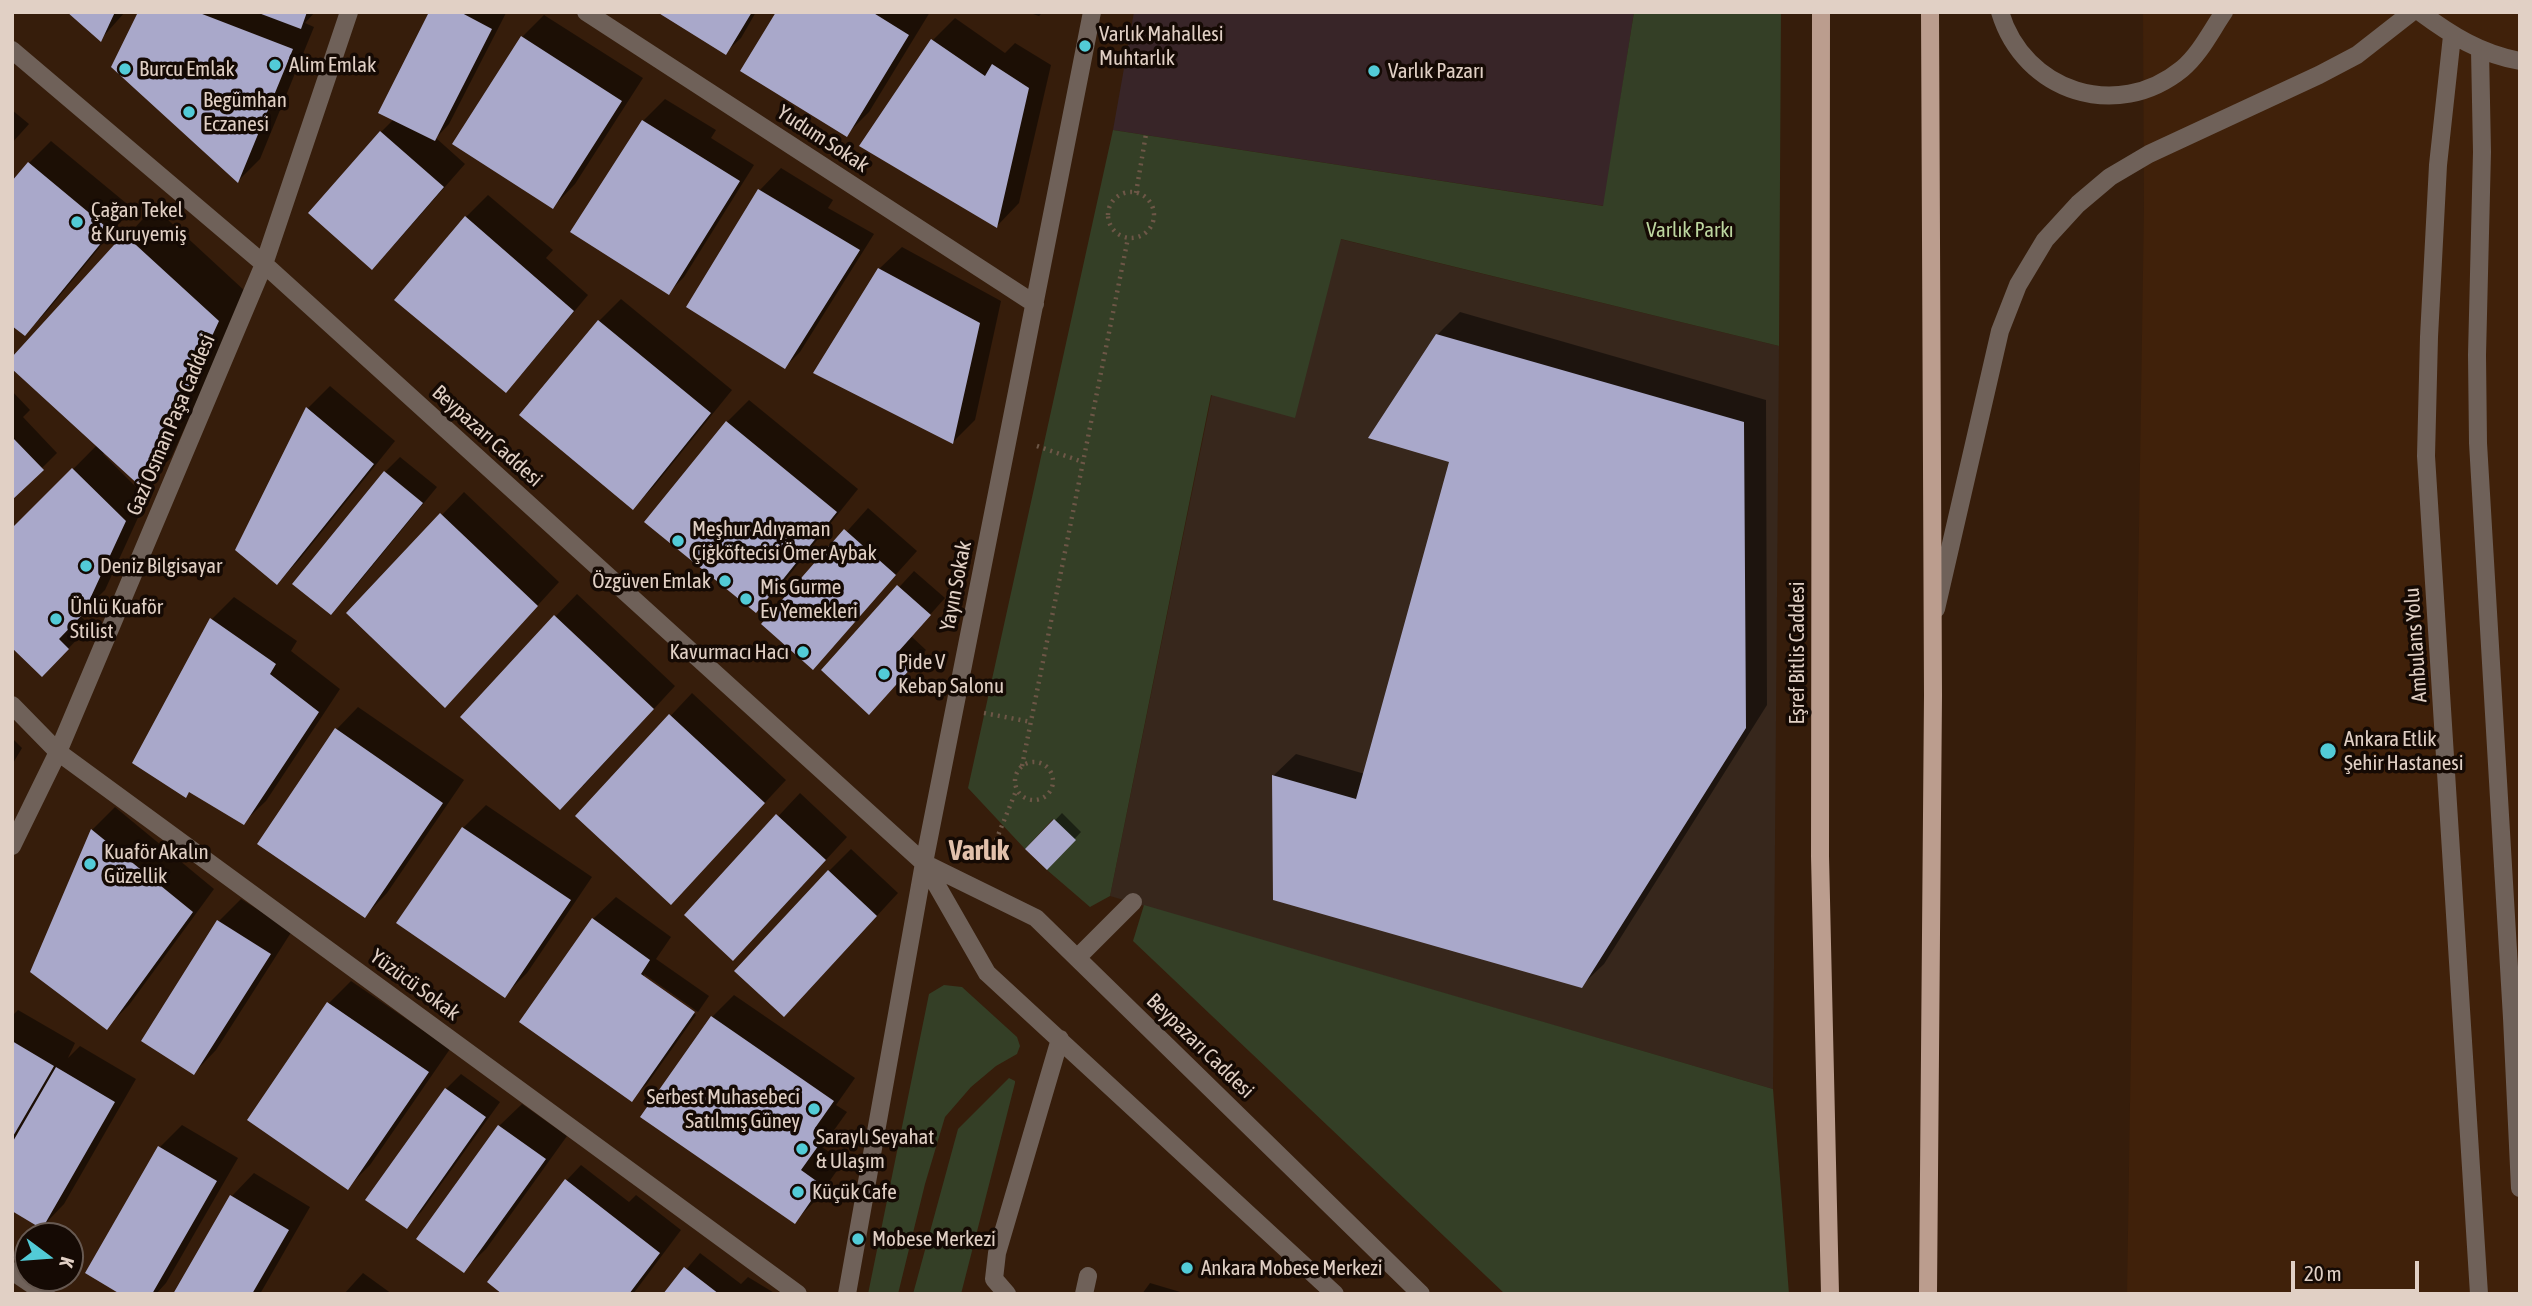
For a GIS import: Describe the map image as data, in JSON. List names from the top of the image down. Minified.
{"streets":{"main road":["Eşref Bitlis Caddesi"],"street":["Yudum Sokak","Gazi Osman Paşa Caddesi","Beypazarı Caddesi","Yayın Sokak","Ambulans Yolu","Yüzücü Sokak"]},"crossings":[["Yudum Sokak","Yayın Sokak"],["Gazi Osman Paşa Caddesi","Beypazarı Caddesi"],["Gazi Osman Paşa Caddesi","Yüzücü Sokak"],["Beypazarı Caddesi","Yayın Sokak"]],"districts":["Varlık"],"parks":["Varlık Parkı"],"places":["Varlık Mahallesi Muhtarlık","Alim Emlak","Burcu Emlak","Varlık Pazarı","Begümhan Eczanesi","Çağan Tekel & Kuruyemiş","Meşhur Adıyaman Çiğköftecisi Ömer Aybak","Deniz Bilgisayar","Özgüven Emlak","Mis Gurme Ev Yemekleri","Ünlü Kuaför Stilist","Kavurmacı Hacı","Pide V Kebap Salonu","Ankara Etlik Şehir Hastanesi","Kuaför Akalın Güzellik","Serbest Muhasebeci Satılmış Güney","Saraylı Seyahat & Ulaşım","Küçük Cafe","Mobese Merkezi","Ankara Mobese Merkezi"],"scale_bar":"20 m","north":"right"}
